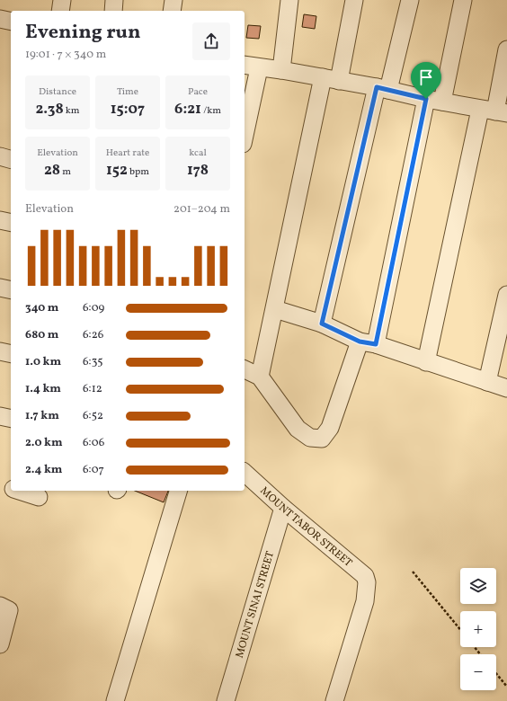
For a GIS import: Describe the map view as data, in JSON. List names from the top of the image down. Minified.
{"streets":{"street":["MOUNT TABOR STREET","MOUNT SINAI STREET"]},"crossings":[["MOUNT TABOR STREET","MOUNT SINAI STREET"]],"page":{"heading":["Evening run","19:01 · 7 × 340 m"],"stats":[["Distance","2.38 km"],["Time","15:07"],["Pace","6:21 /km"],["Elevation","28 m"],["Heart rate","152 bpm"],["kcal","178"]],"chart":["Elevation","201–204 m"],"list":[{"name":"340 m","note":"6:09"},{"name":"680 m","note":"6:26"},{"name":"1.0 km","note":"6:35"},{"name":"1.4 km","note":"6:12"},{"name":"1.7 km","note":"6:52"},{"name":"2.0 km","note":"6:06"},{"name":"2.4 km","note":"6:07"}],"map_buttons":["+","−"]}}
